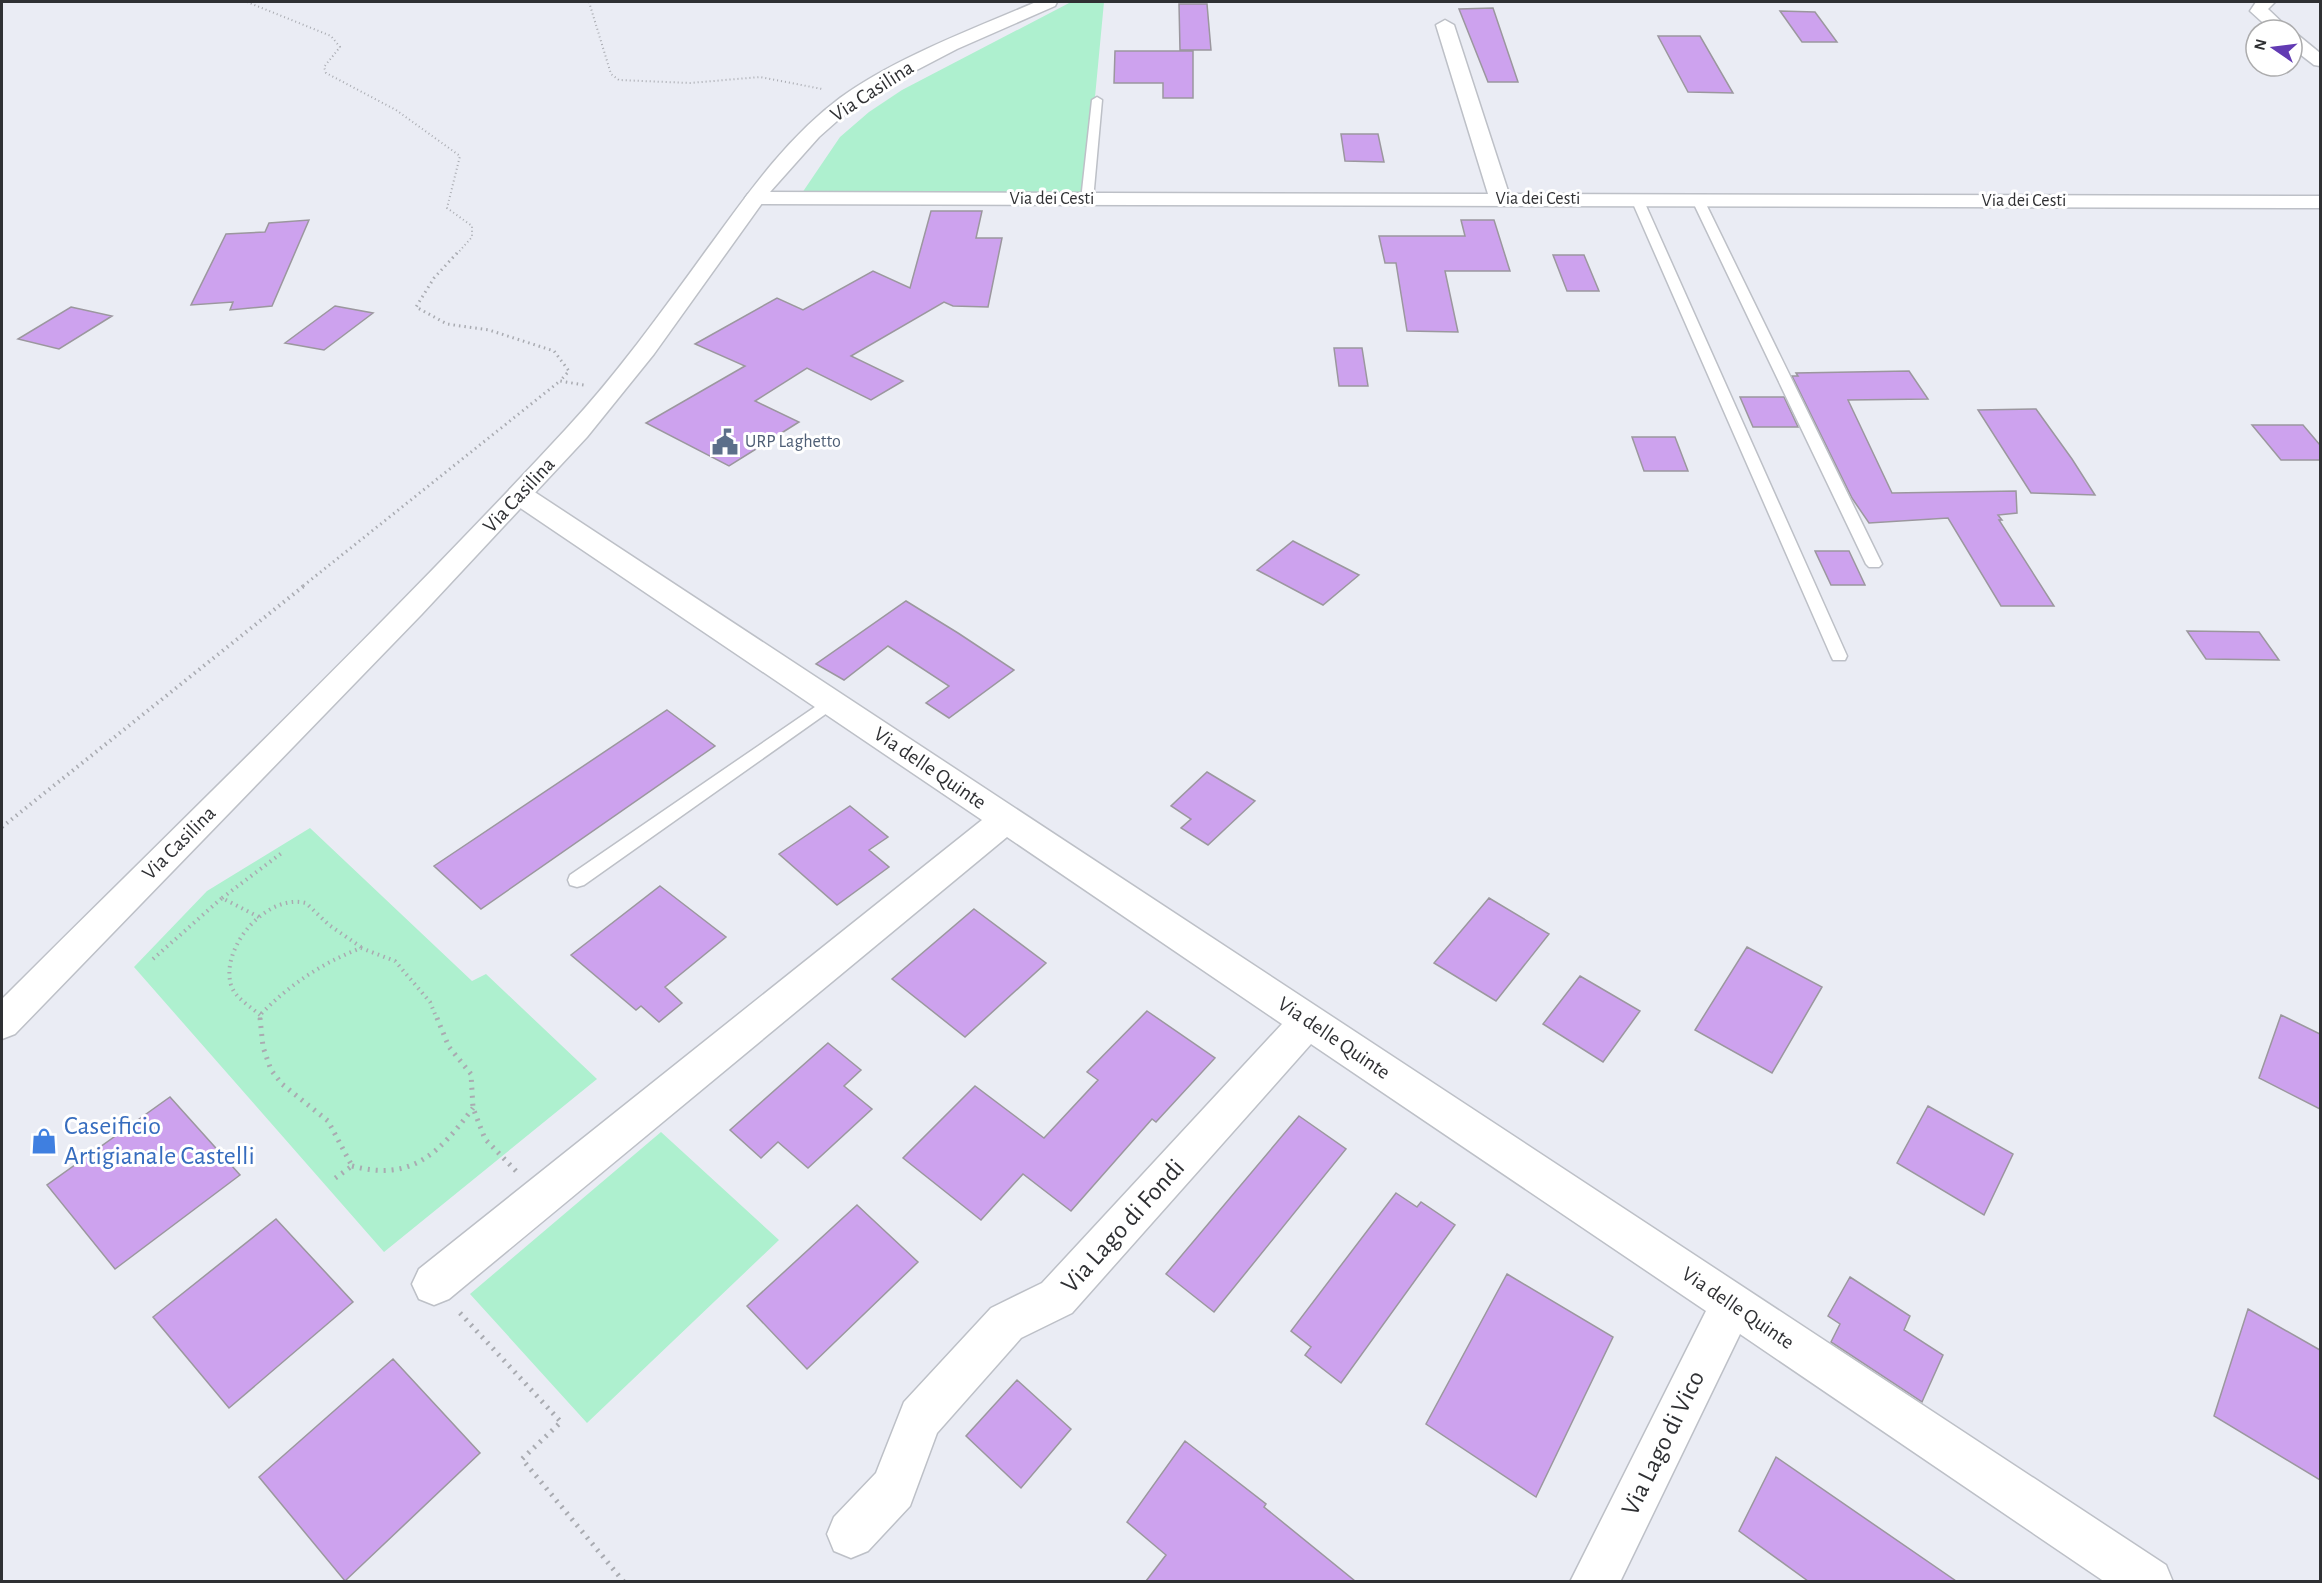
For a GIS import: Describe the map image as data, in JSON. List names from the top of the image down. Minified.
{"streets":{"street":["Via Casilina","Via dei Cesti","Via delle Quinte","Via Lago di Fondi","Via Lago di Vico"]},"crossings":[["Via Casilina","Via dei Cesti"],["Via Casilina","Via delle Quinte"],["Via delle Quinte","Via Lago di Fondi"],["Via delle Quinte","Via Lago di Vico"]],"places":{"public building":["URP Laghetto"],"shop":["Caseificio Artigianale Castelli"]},"north":"left"}
